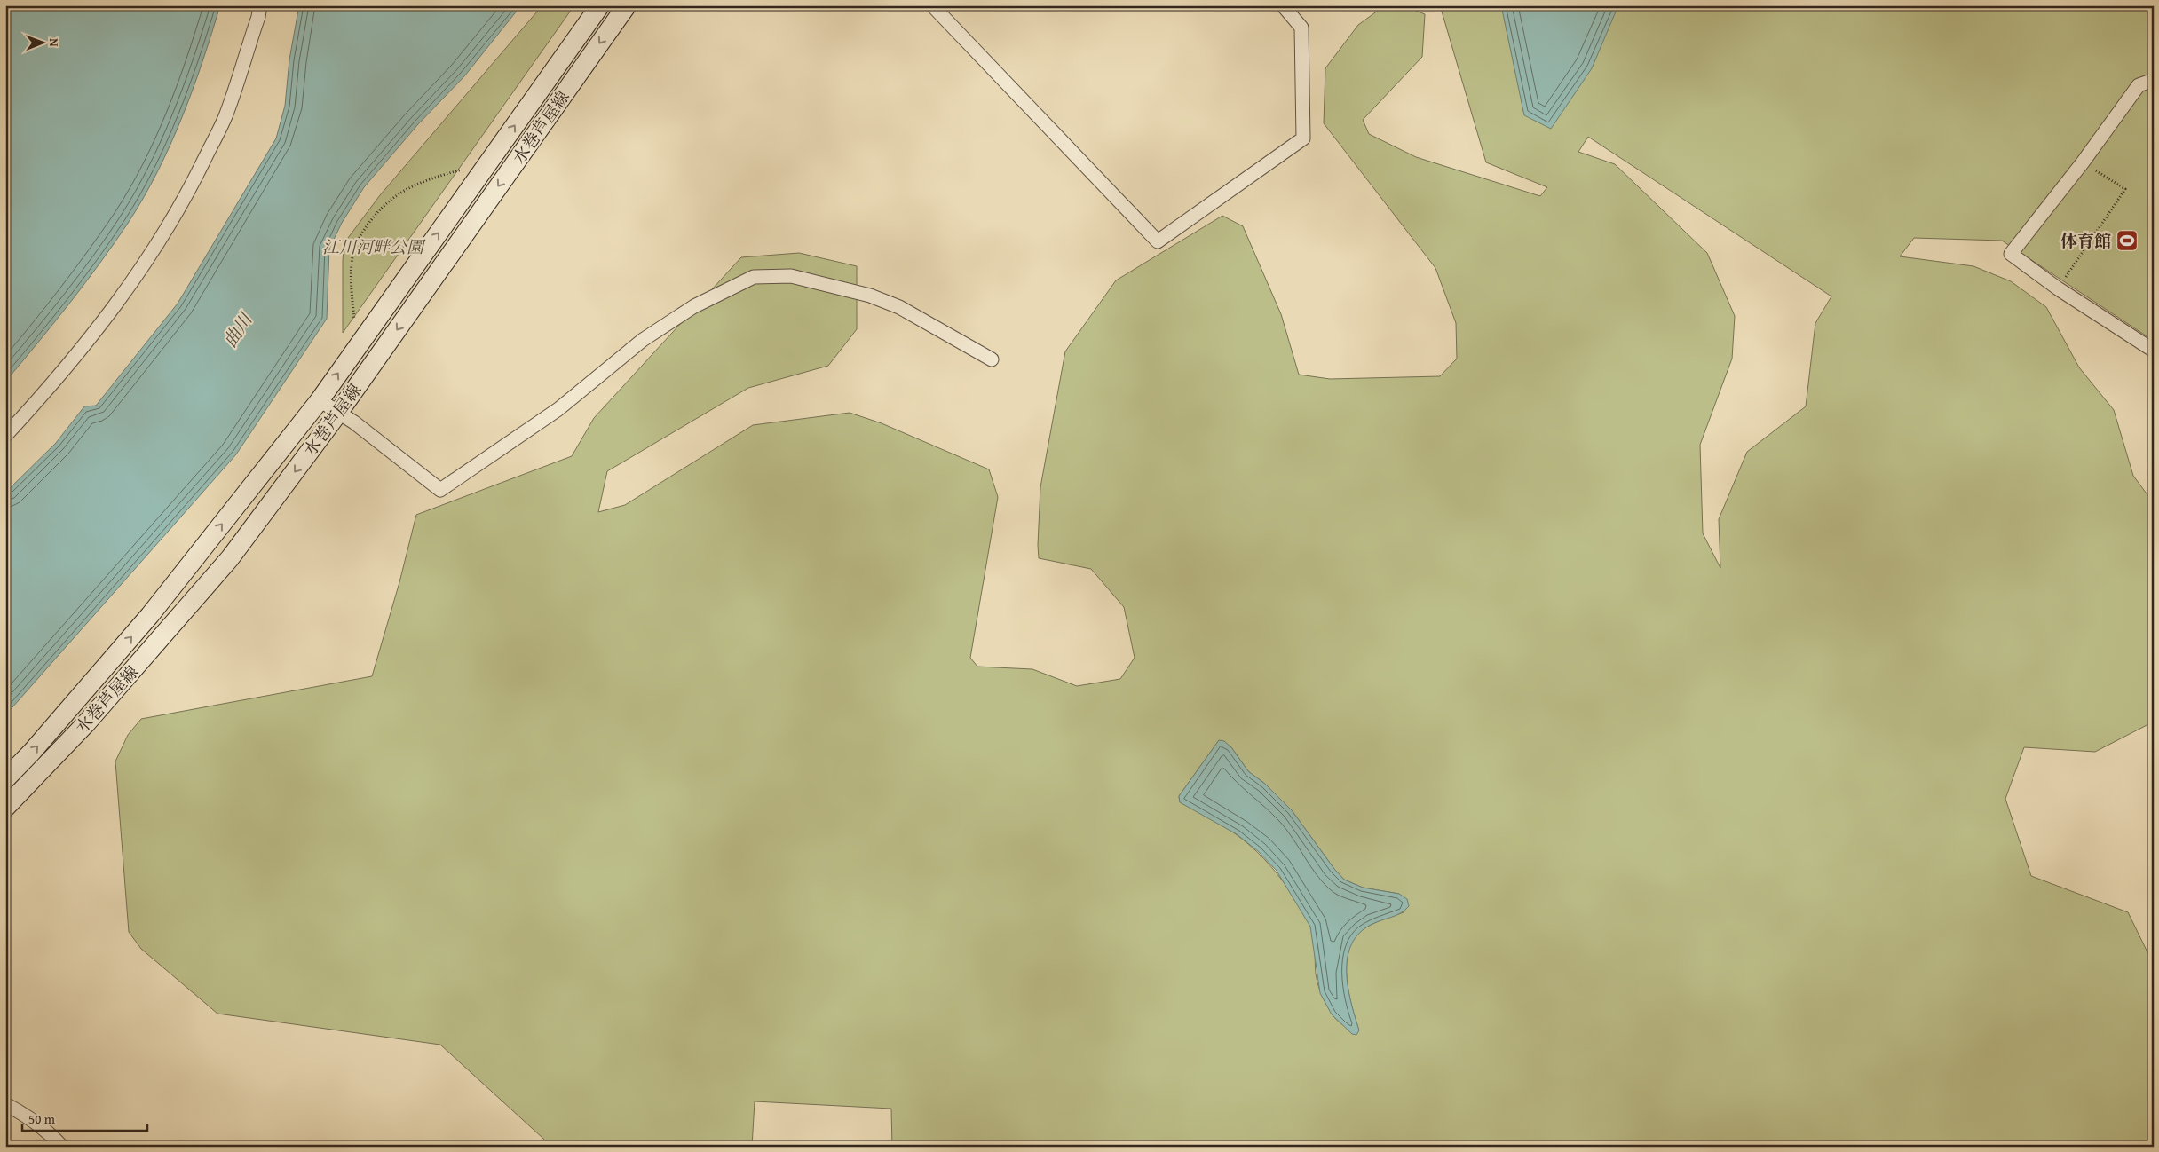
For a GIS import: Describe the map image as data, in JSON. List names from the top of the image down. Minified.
{"streets":{"main road":["水巻芦屋線"]},"water":["曲川"],"parks":["江川河畔公園"],"places":{"sports":["体育館"]},"scale_bar":"50 m","north":"right"}
